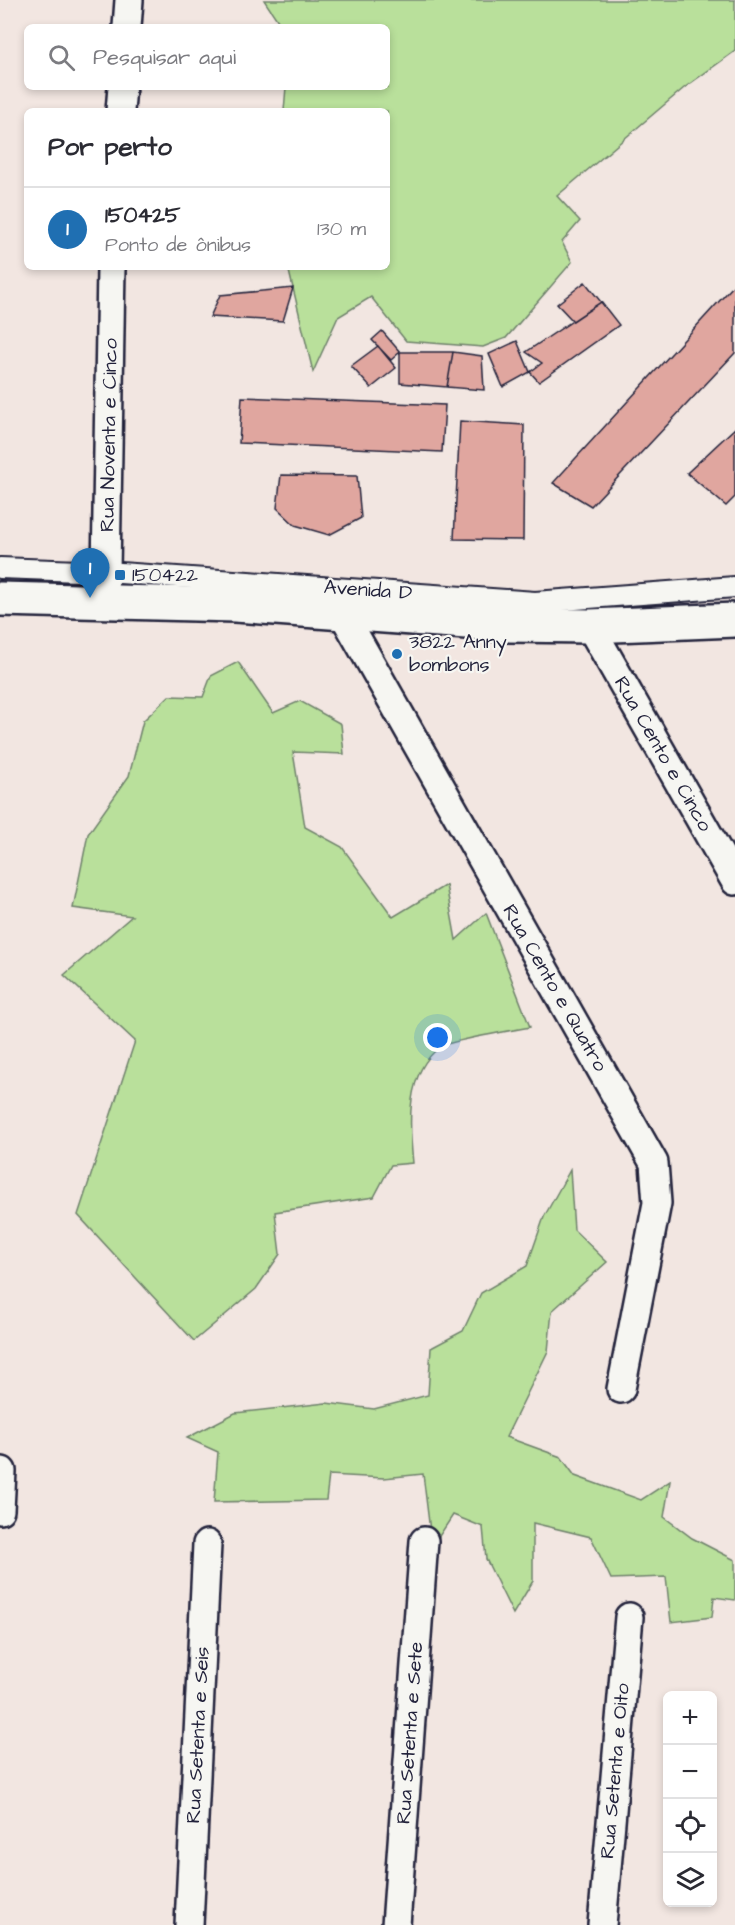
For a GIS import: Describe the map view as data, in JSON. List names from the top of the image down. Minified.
{"streets":{"street":["Rua Noventa e Cinco","Avenida D","Rua Cento e Cinco","Rua Cento e Quatro","Rua Setenta e Sete","Rua Setenta e Seis","Rua Setenta e Oito"]},"crossings":[["Rua Noventa e Cinco","Avenida D"],["Avenida D","Rua Cento e Cinco"],["Avenida D","Rua Cento e Quatro"]],"places":{"transit":["150422"],"other":["3822 Anny bombons"]},"page":{"search":"Pesquisar aqui","heading":"Por perto","list":[{"mark":"1","name":"150425","note":"Ponto de ônibus","value":"130 m"}],"pins":"1","map_buttons":["+","−"]}}
